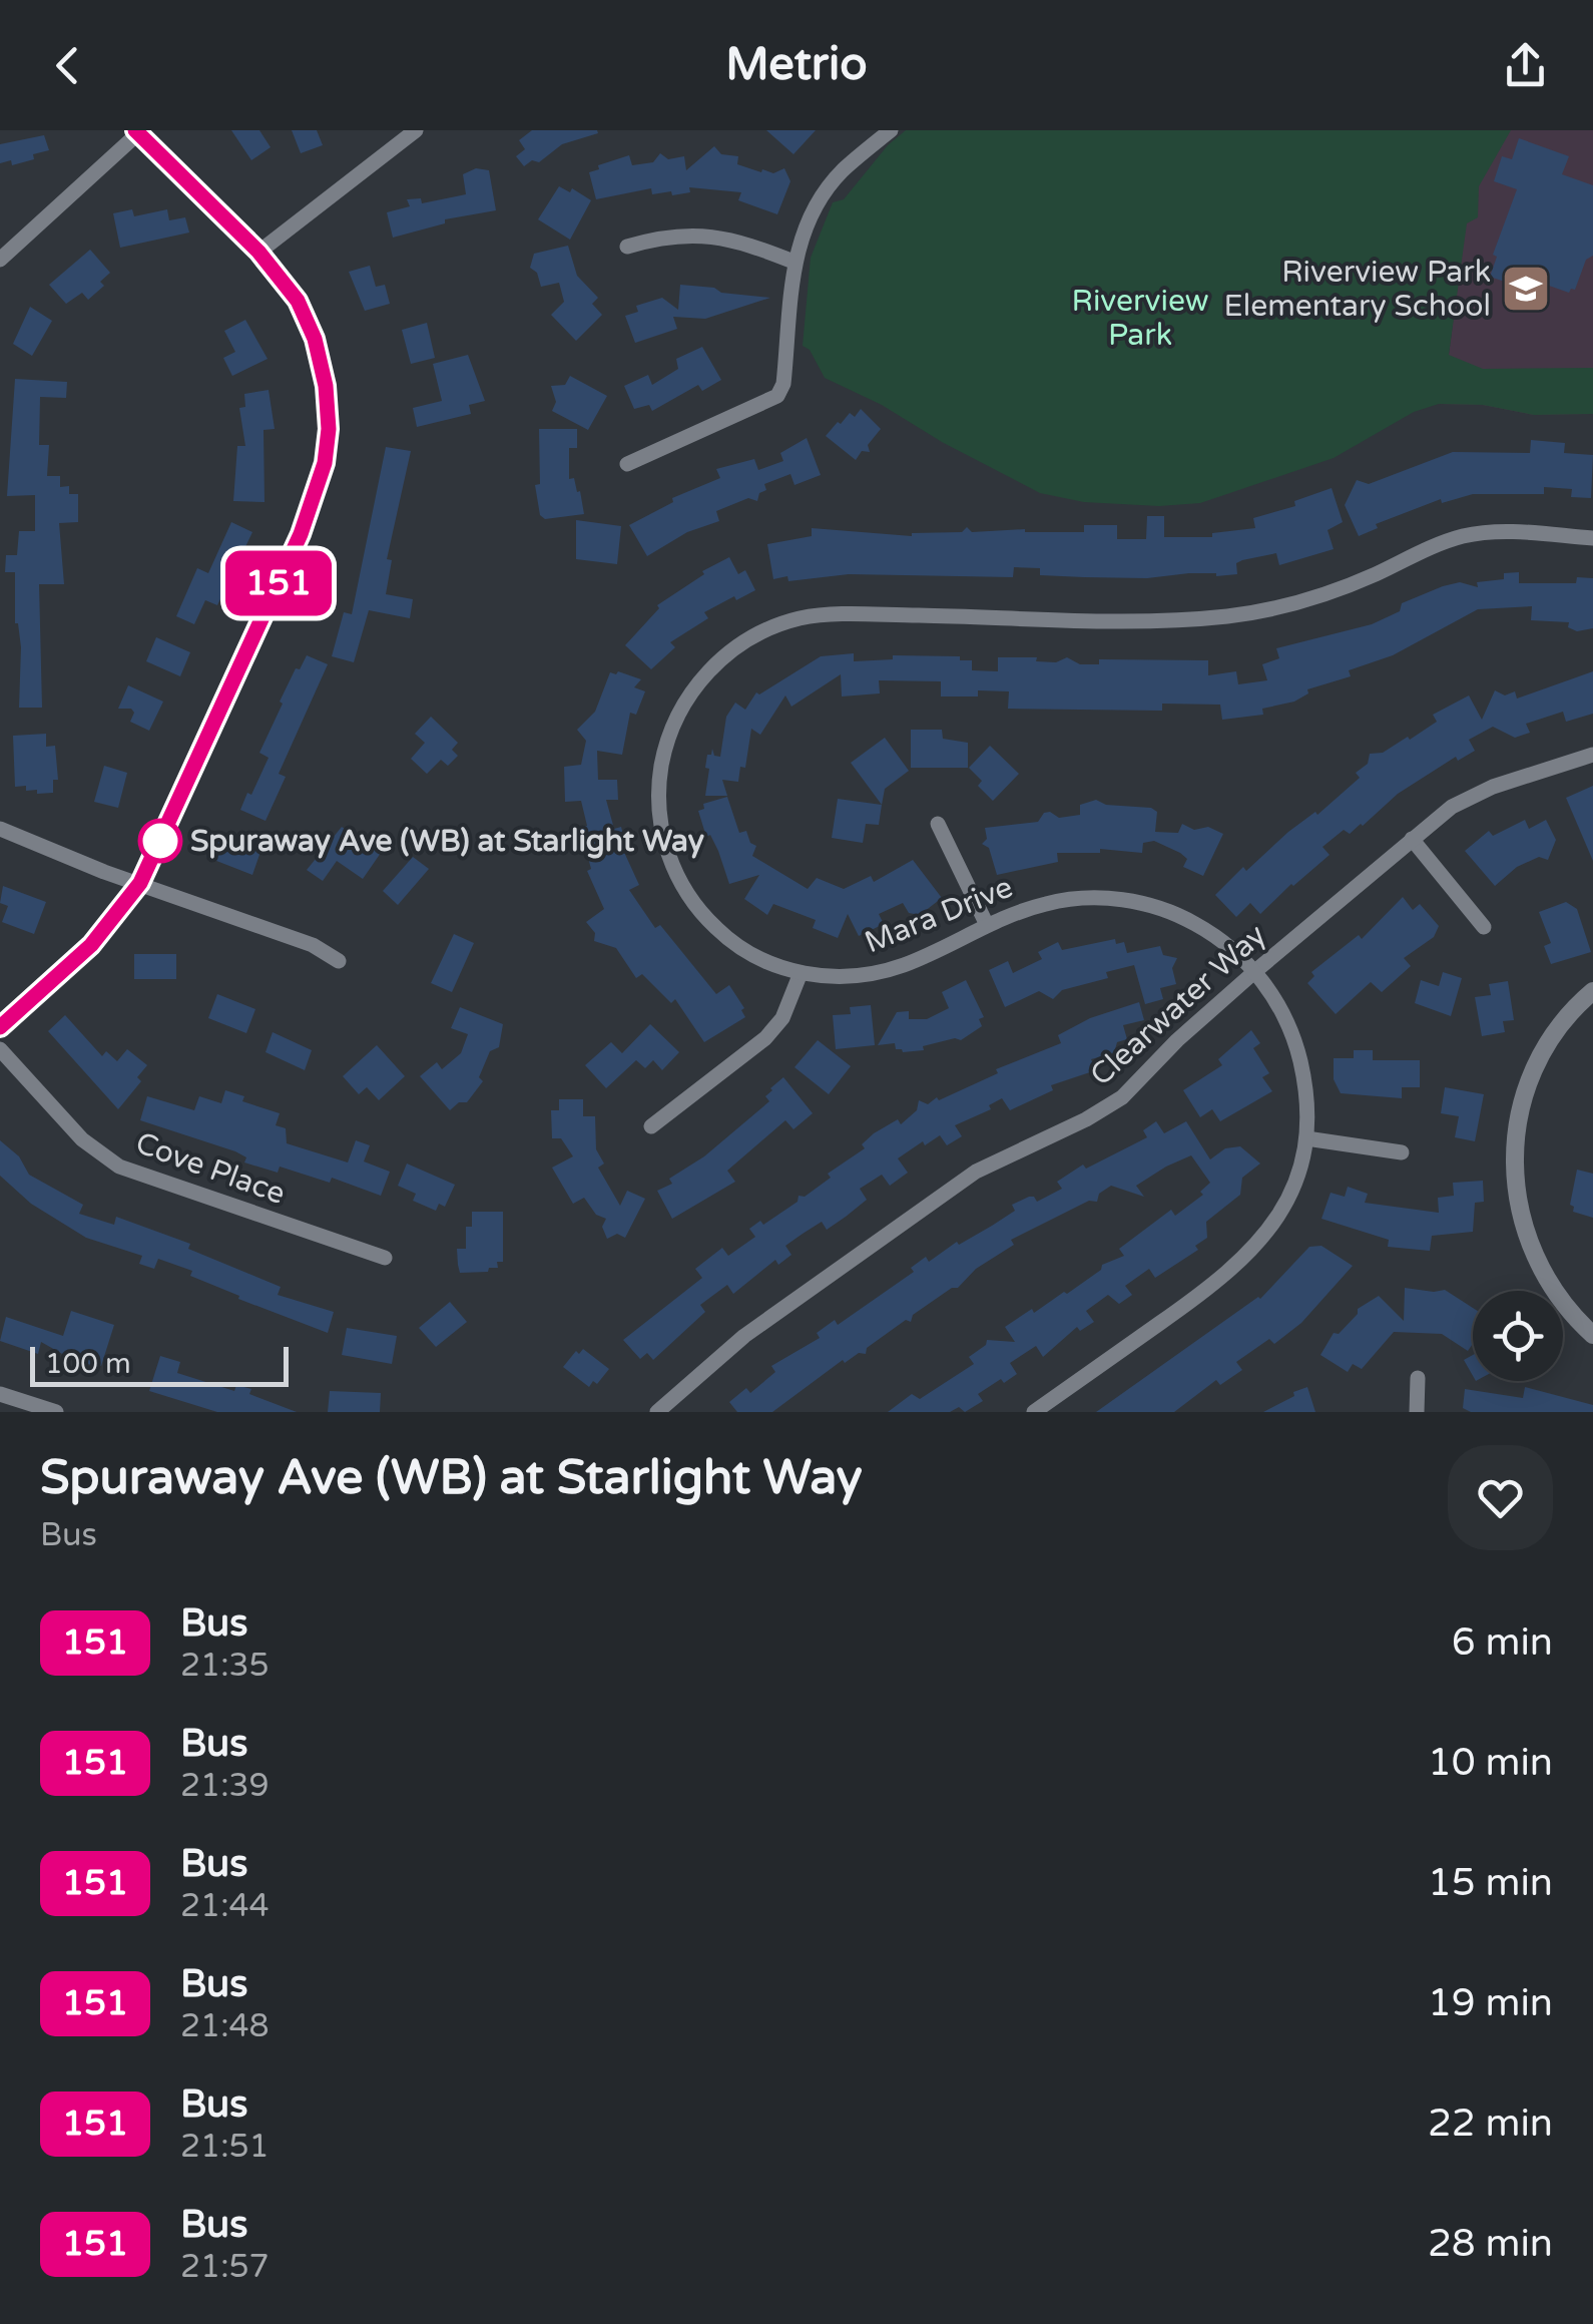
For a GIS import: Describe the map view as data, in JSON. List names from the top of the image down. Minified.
{"streets":{"street":["Mara Drive","Clearwater Way","Cove Place"]},"crossings":[["Mara Drive","Clearwater Way"]],"parks":["Riverview Park"],"places":{"school or university":["Riverview Park Elementary School"],"other":["Spuraway Ave (WB) at Starlight Way"]},"lines":["bus line 151"],"scale_bar":"100 m","page":{"header":"Metrio","on_map":"151","scale":"100 m","heading":["Spuraway Ave (WB) at Starlight Way","Bus"],"list":[{"mark":"151","name":"Bus","note":"21:35","value":"6 min"},{"mark":"151","name":"Bus","note":"21:39","value":"10 min"},{"mark":"151","name":"Bus","note":"21:44","value":"15 min"},{"mark":"151","name":"Bus","note":"21:48","value":"19 min"},{"mark":"151","name":"Bus","note":"21:51","value":"22 min"},{"mark":"151","name":"Bus","note":"21:57","value":"28 min"}]}}
